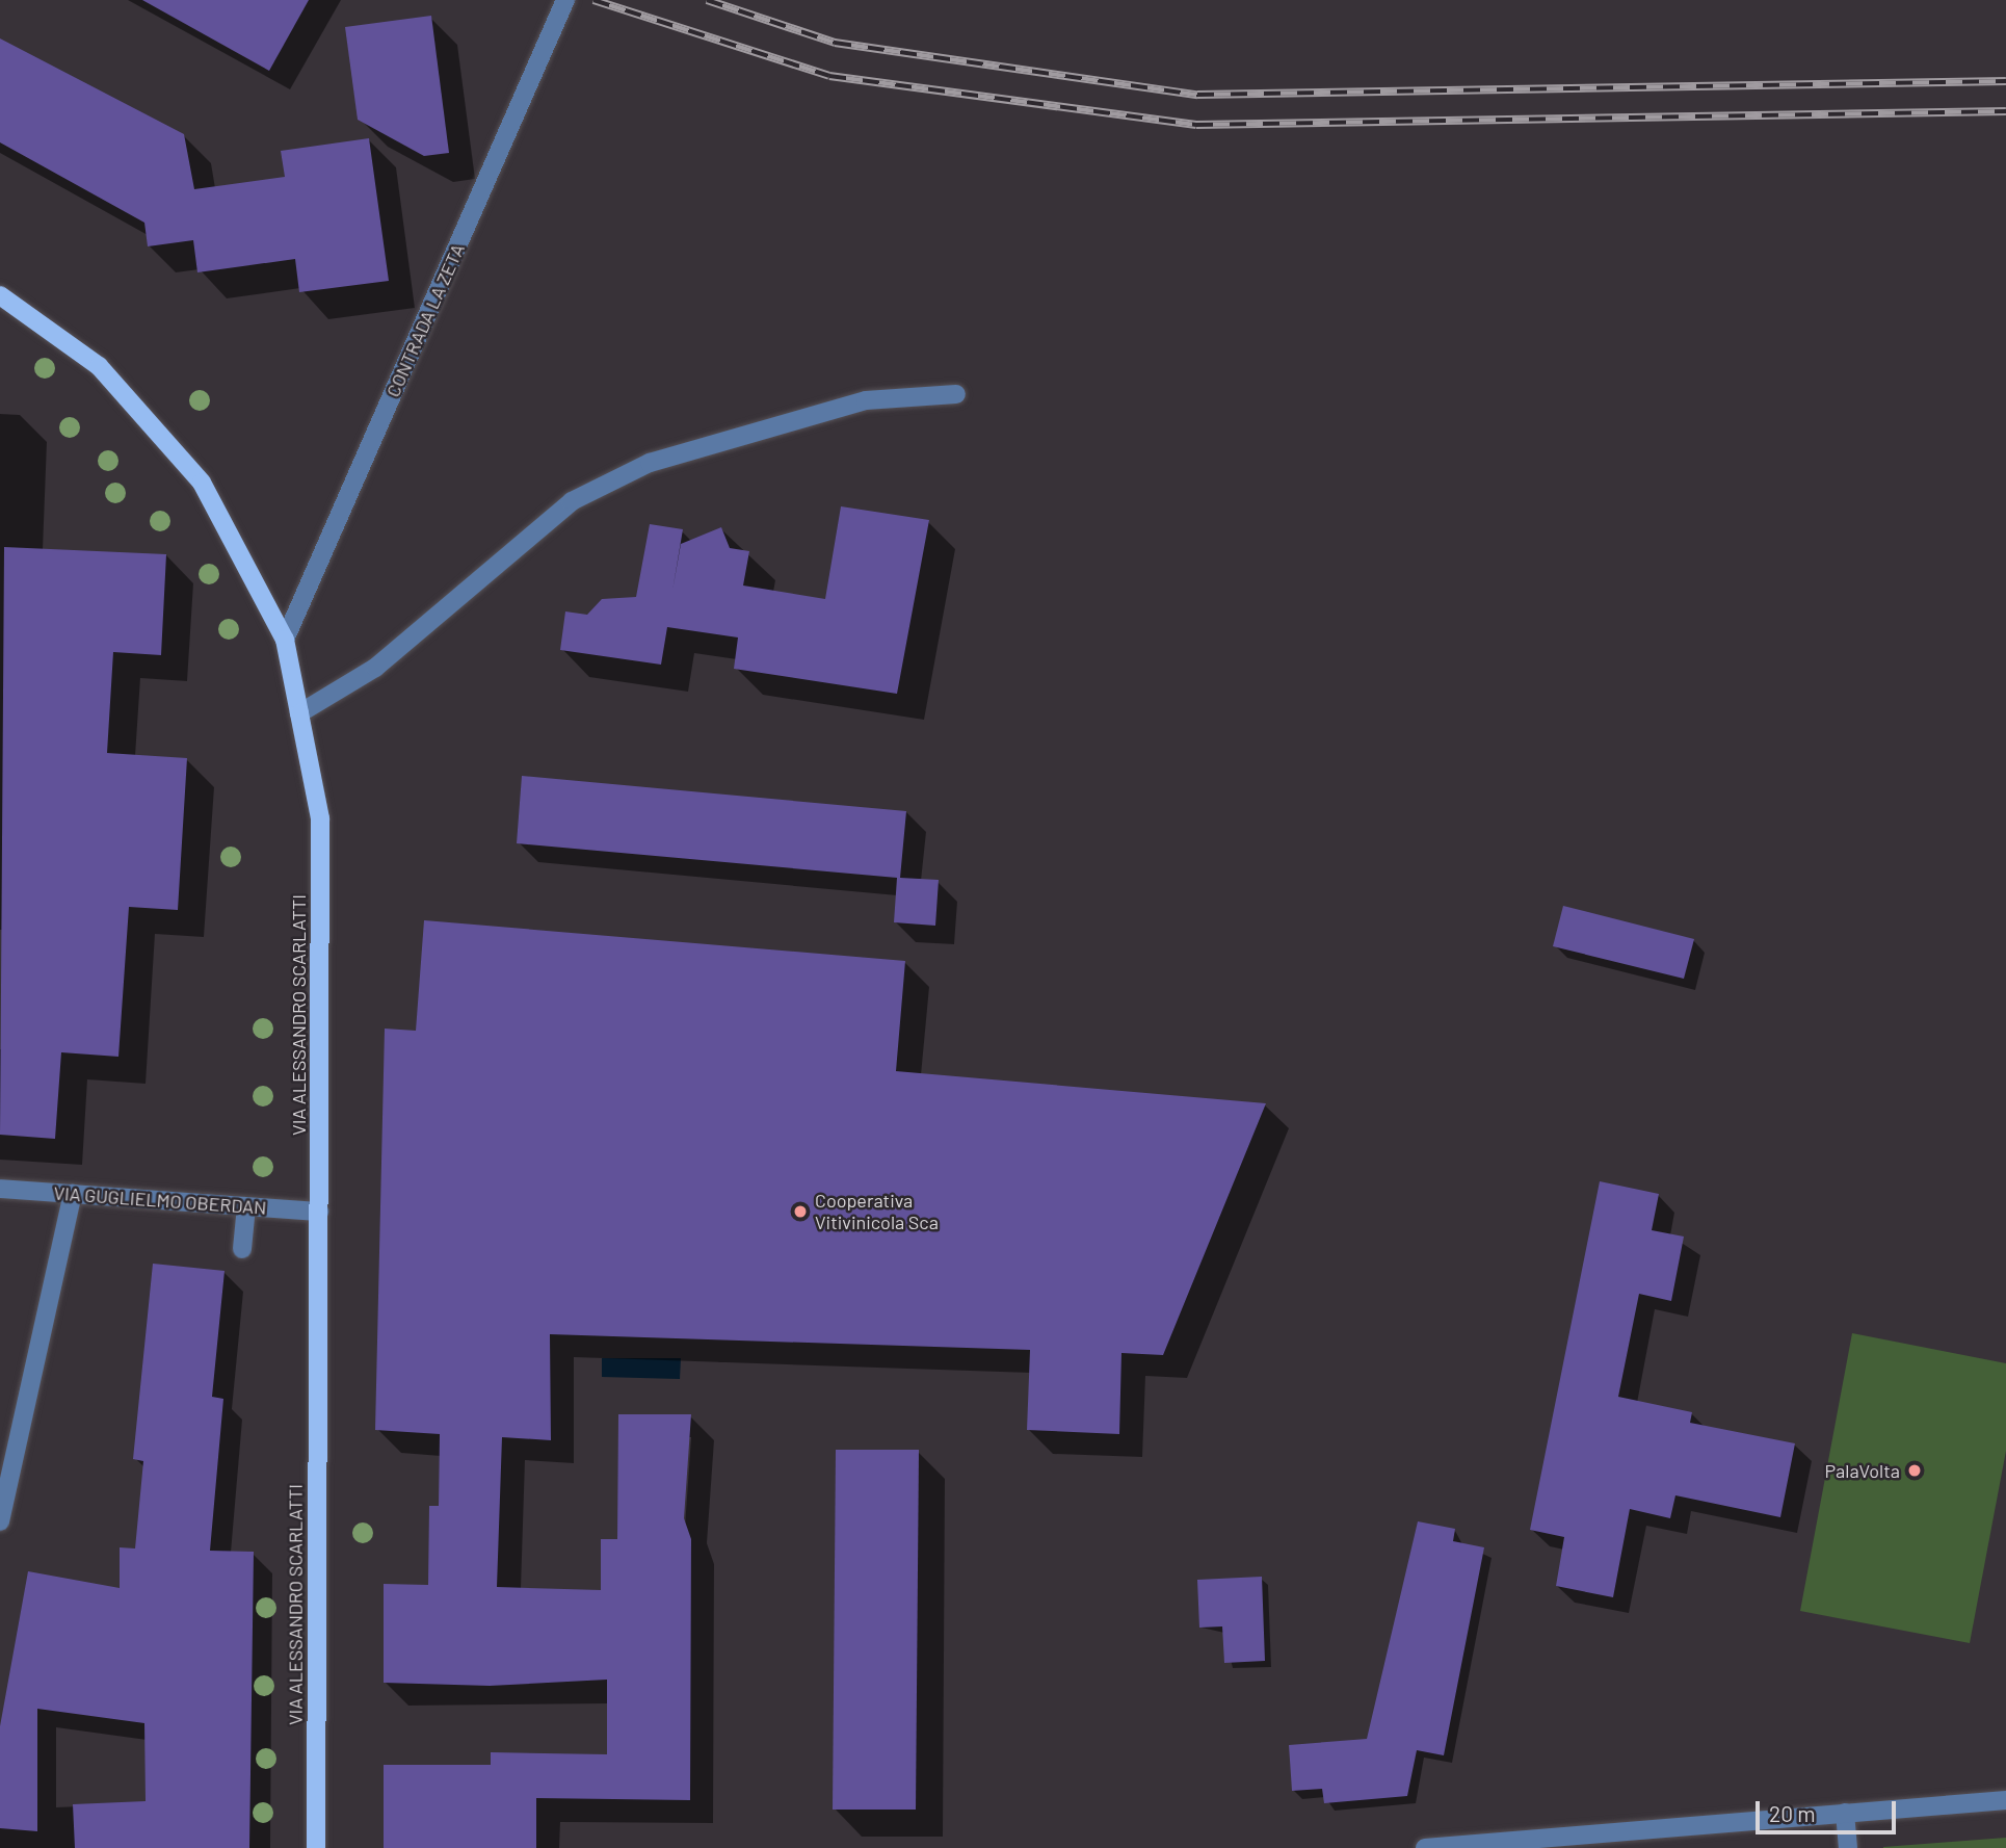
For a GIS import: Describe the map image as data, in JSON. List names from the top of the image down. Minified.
{"streets":{"main road":["VIA ALESSANDRO SCARLATTI"],"street":["CONTRADA LA ZETA","VIA GUGLIELMO OBERDAN"]},"crossings":[["CONTRADA LA ZETA","VIA ALESSANDRO SCARLATTI"],["VIA ALESSANDRO SCARLATTI","VIA GUGLIELMO OBERDAN"]],"places":["Cooperativa Vitivinicola Sca","PalaVolta"],"scale_bar":"20 m"}
